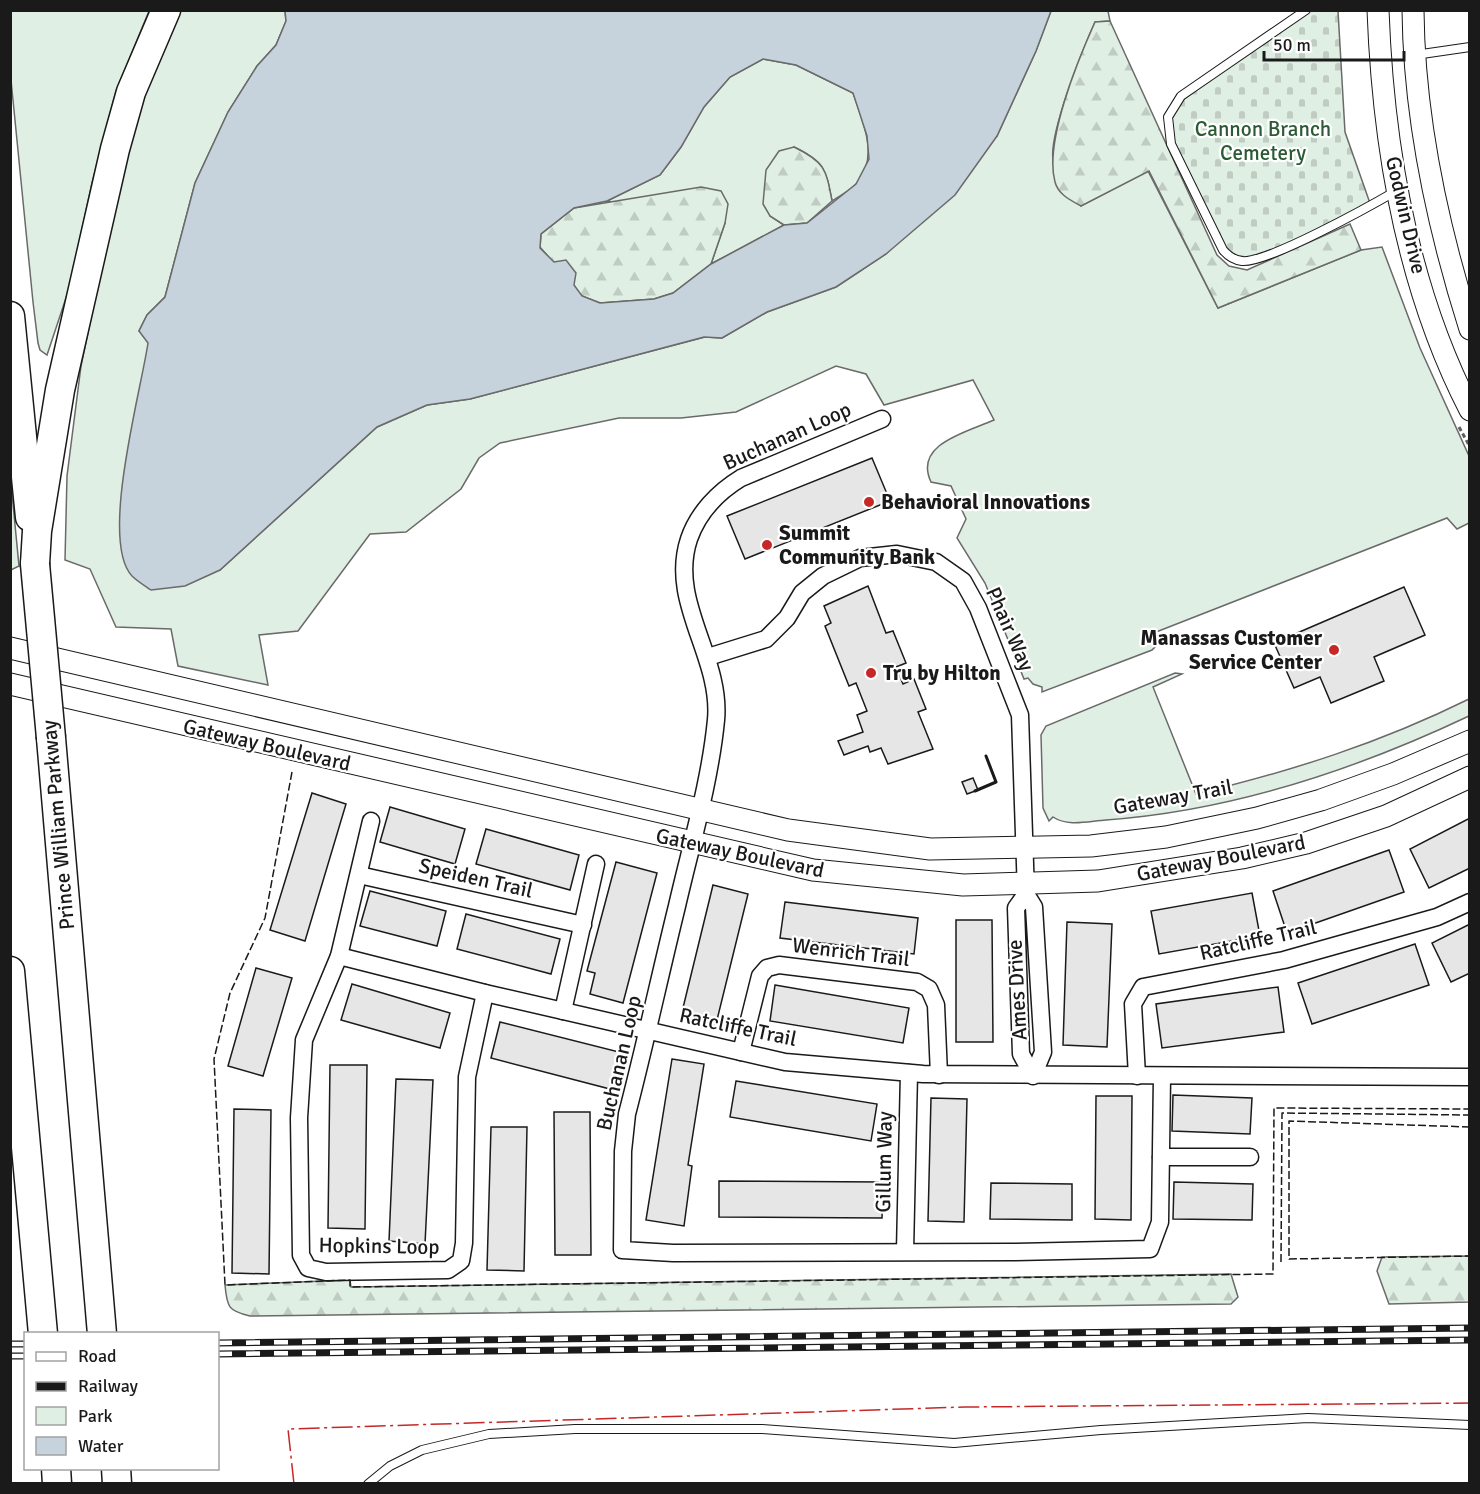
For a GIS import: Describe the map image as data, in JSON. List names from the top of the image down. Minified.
{"streets":{"highway":["Prince William Parkway"],"street":["Godwin Drive","Buchanan Loop","Phair Way","Gateway Boulevard","Speiden Trail","Ratcliffe Trail","Wenrich Trail","Ames Drive","Gillum Way","Hopkins Loop"]},"crossings":[["Buchanan Loop","Phair Way"],["Buchanan Loop","Gateway Boulevard"],["Buchanan Loop","Ratcliffe Trail"],["Buchanan Loop","Gillum Way"],["Phair Way","Gateway Boulevard"],["Gateway Boulevard","Ames Drive"],["Ratcliffe Trail","Wenrich Trail"],["Ratcliffe Trail","Ames Drive"],["Ratcliffe Trail","Gillum Way"],["Ratcliffe Trail","Hopkins Loop"]],"parks":["Cannon Branch Cemetery"],"places":["Behavioral Innovations","Summit Community Bank","Manassas Customer Service Center","Tru by Hilton"],"legend":["Road","Railway","Park","Water"],"scale_bar":"50 m"}
